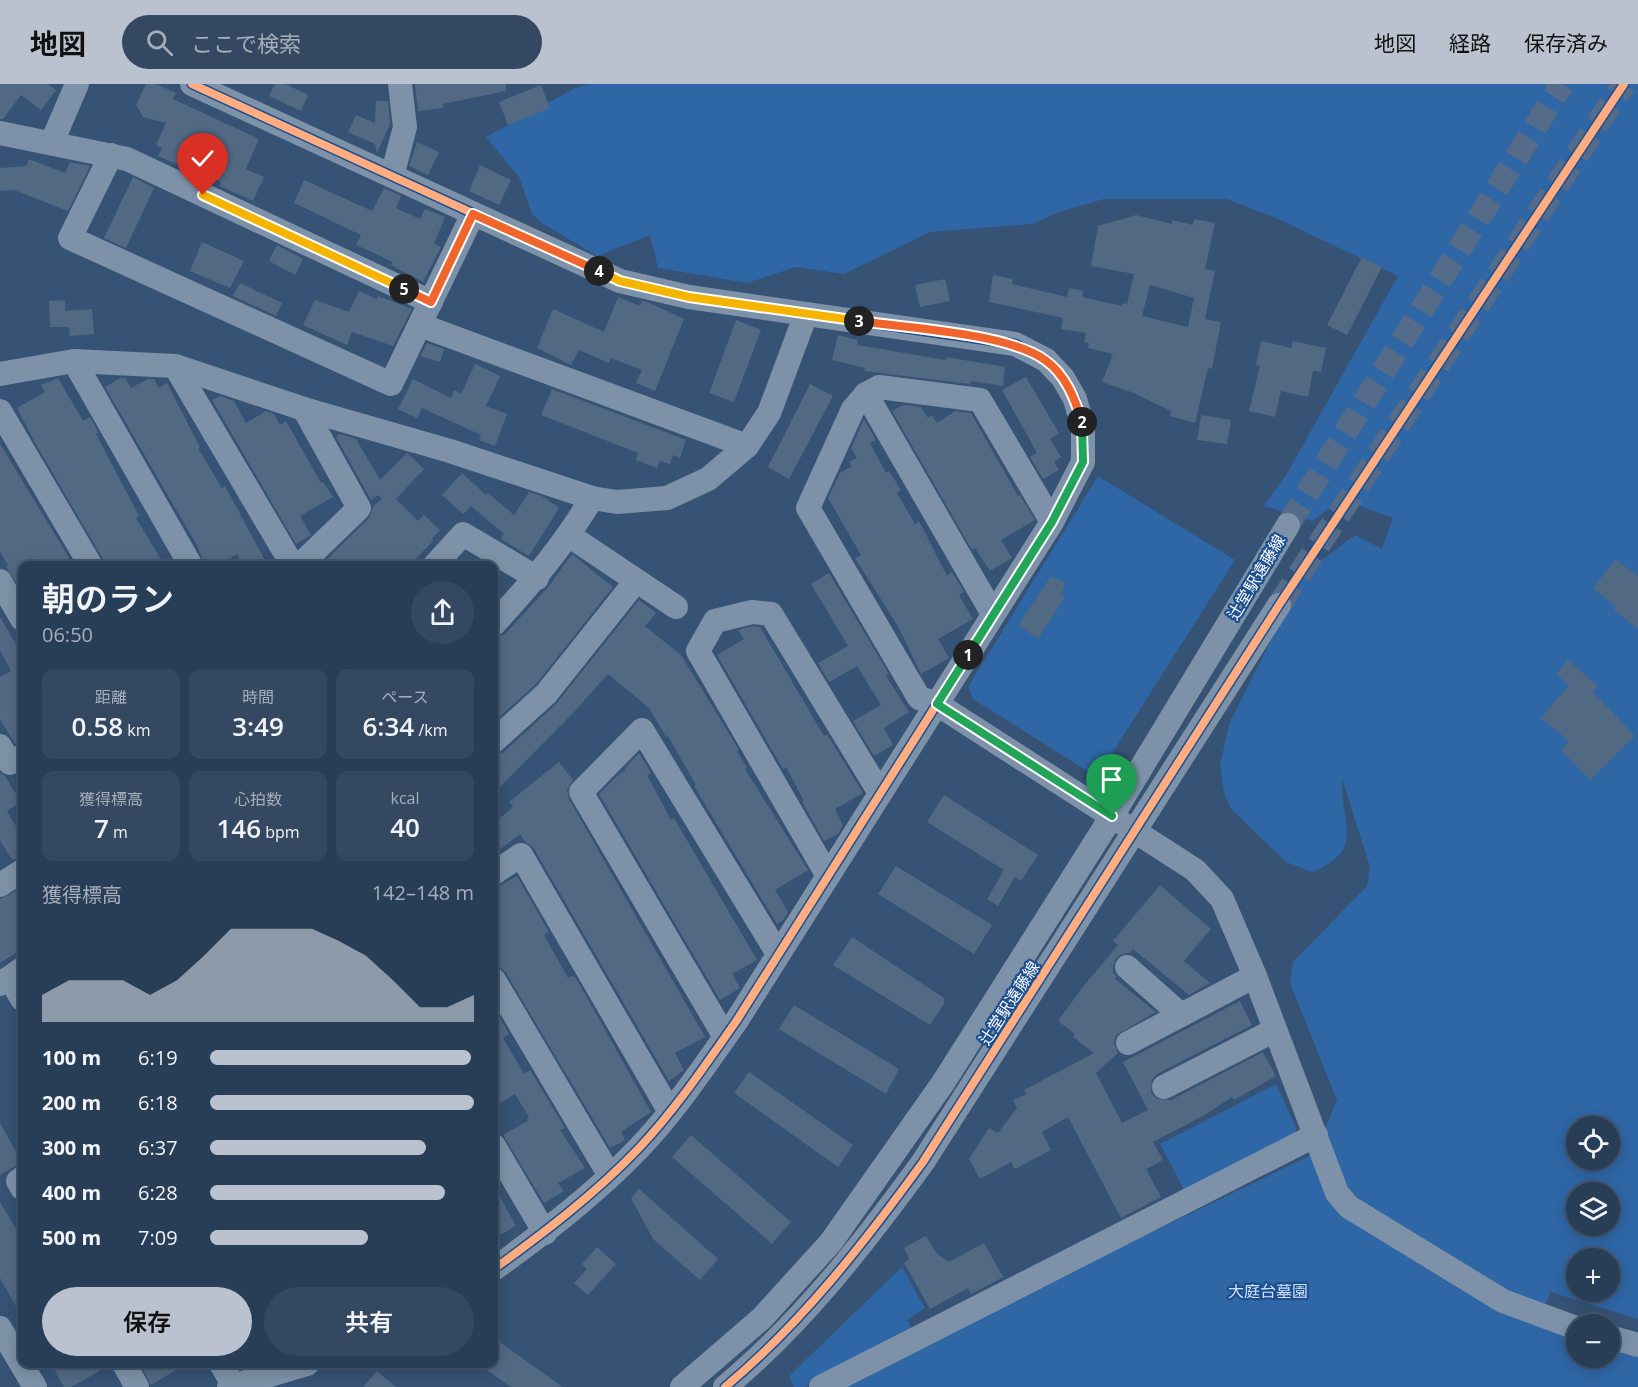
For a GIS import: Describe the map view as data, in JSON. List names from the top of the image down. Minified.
{"streets":{"street":["辻堂駅遠藤線"]},"parks":["大庭台墓園"],"page":{"header":"地図","search":"ここで検索","nav":["地図","経路","保存済み"],"pins":["4","5","3","2","1"],"heading":["朝のラン","06:50"],"stats":[["距離","0.58 km"],["時間","3:49"],["ペース","6:34 /km"],["獲得標高","7 m"],["心拍数","146 bpm"],["kcal","40"]],"chart":["獲得標高","142–148 m"],"list":[{"name":"100 m","note":"6:19"},{"name":"200 m","note":"6:18"},{"name":"300 m","note":"6:37"},{"name":"400 m","note":"6:28"},{"name":"500 m","note":"7:09"}],"map_buttons":["+","−"],"buttons":["保存","共有"]}}
